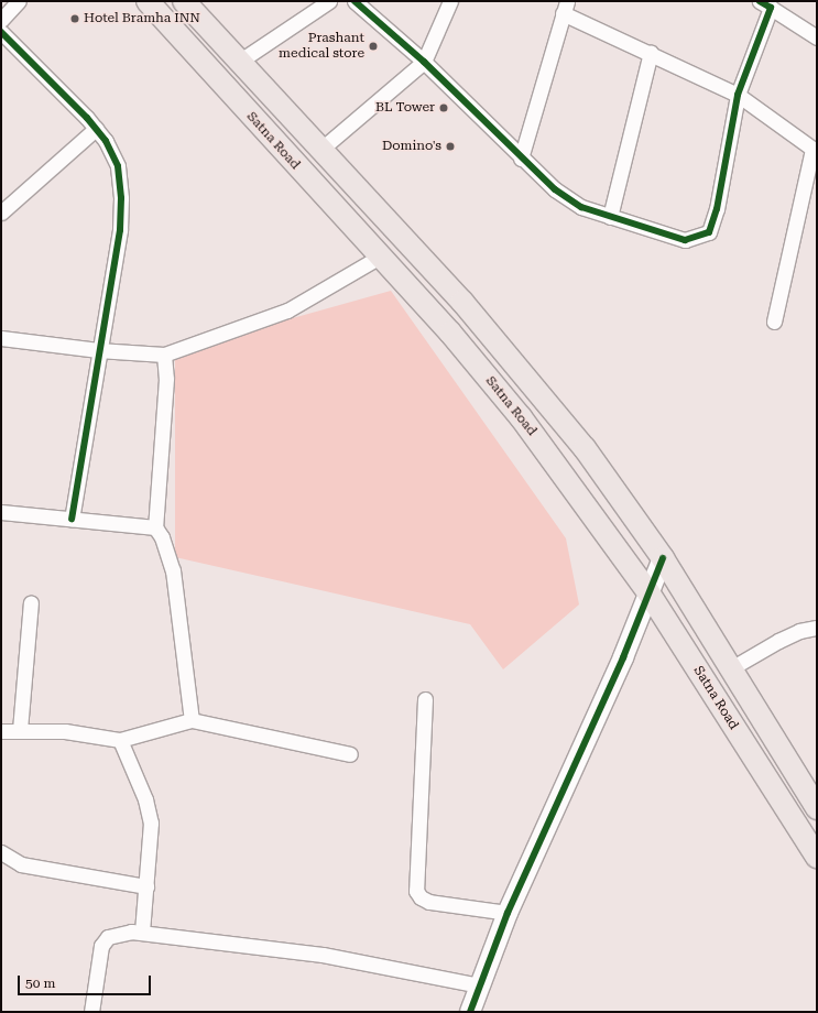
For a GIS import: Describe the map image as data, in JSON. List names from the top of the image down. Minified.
{"streets":{"main road":["Satna Road"]},"places":["Hotel Bramha INN","Prashant medical store","BL Tower","Domino's"],"scale_bar":"50 m"}
